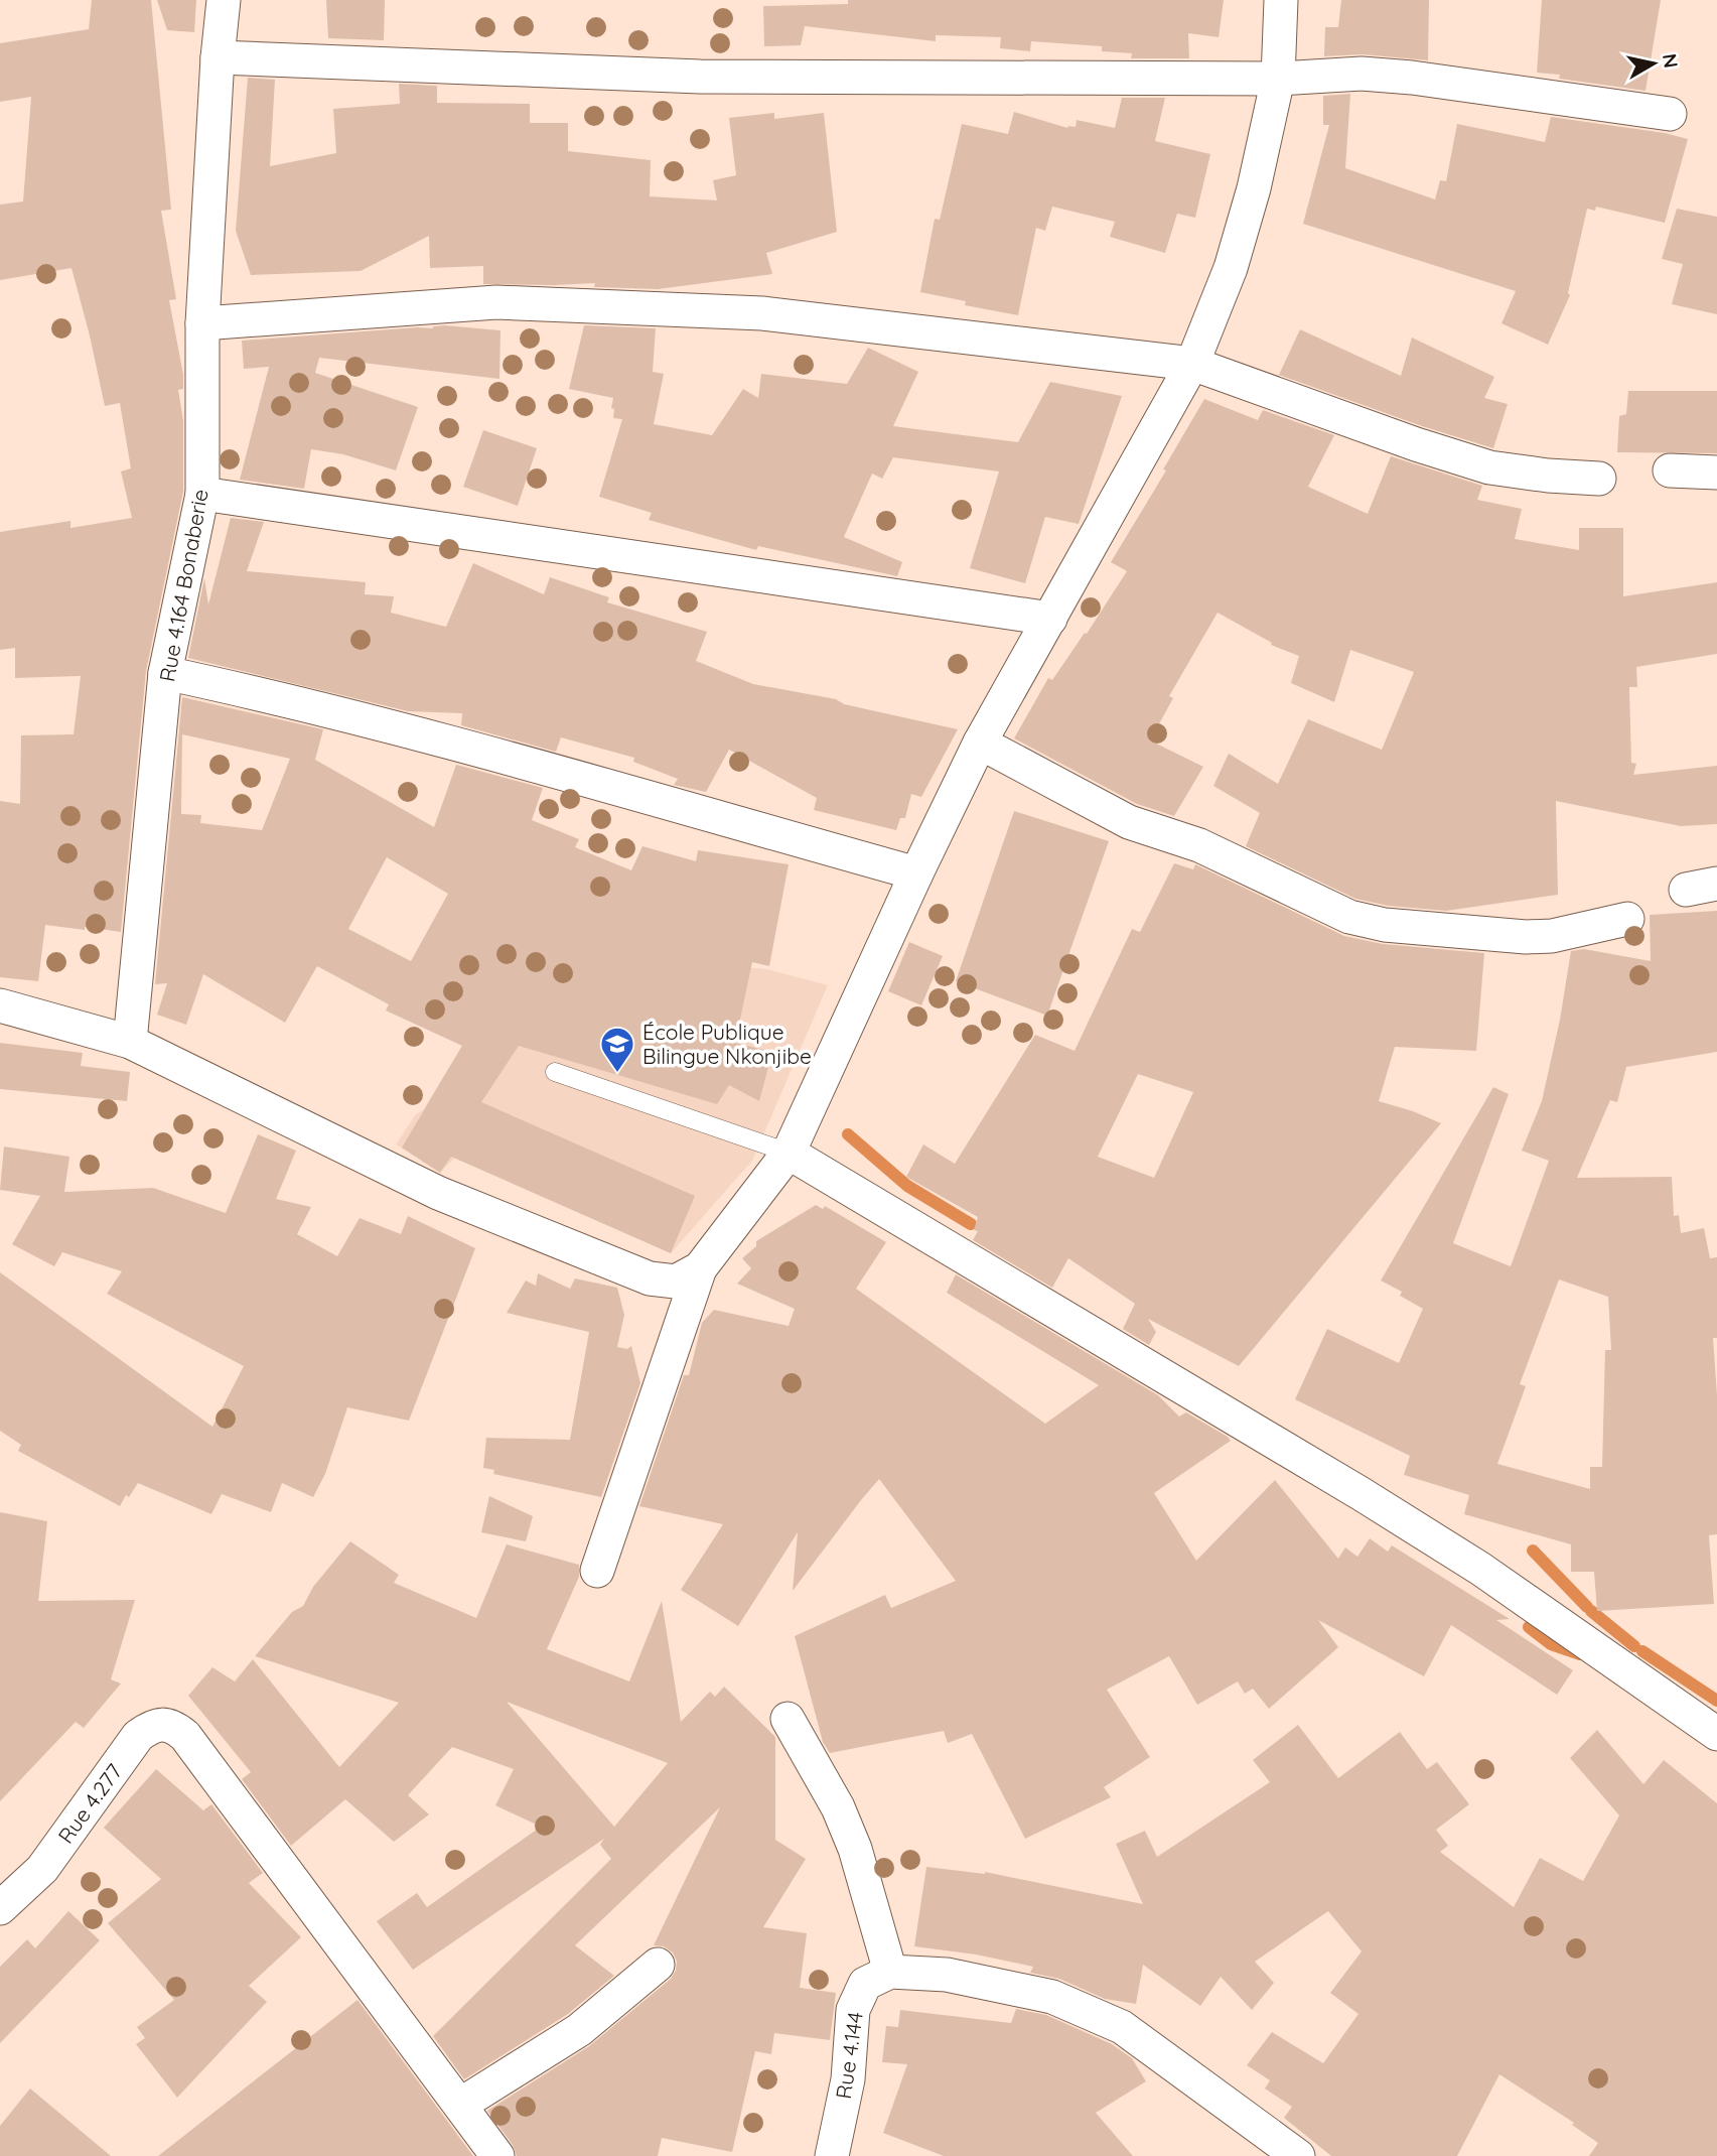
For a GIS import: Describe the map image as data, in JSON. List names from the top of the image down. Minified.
{"streets":{"street":["Rue 4.164 Bonaberie","Rue 4.277","Rue 4.144"]},"places":{"school or university":["École Publique Bilingue Nkonjibe"]},"north":"right"}
